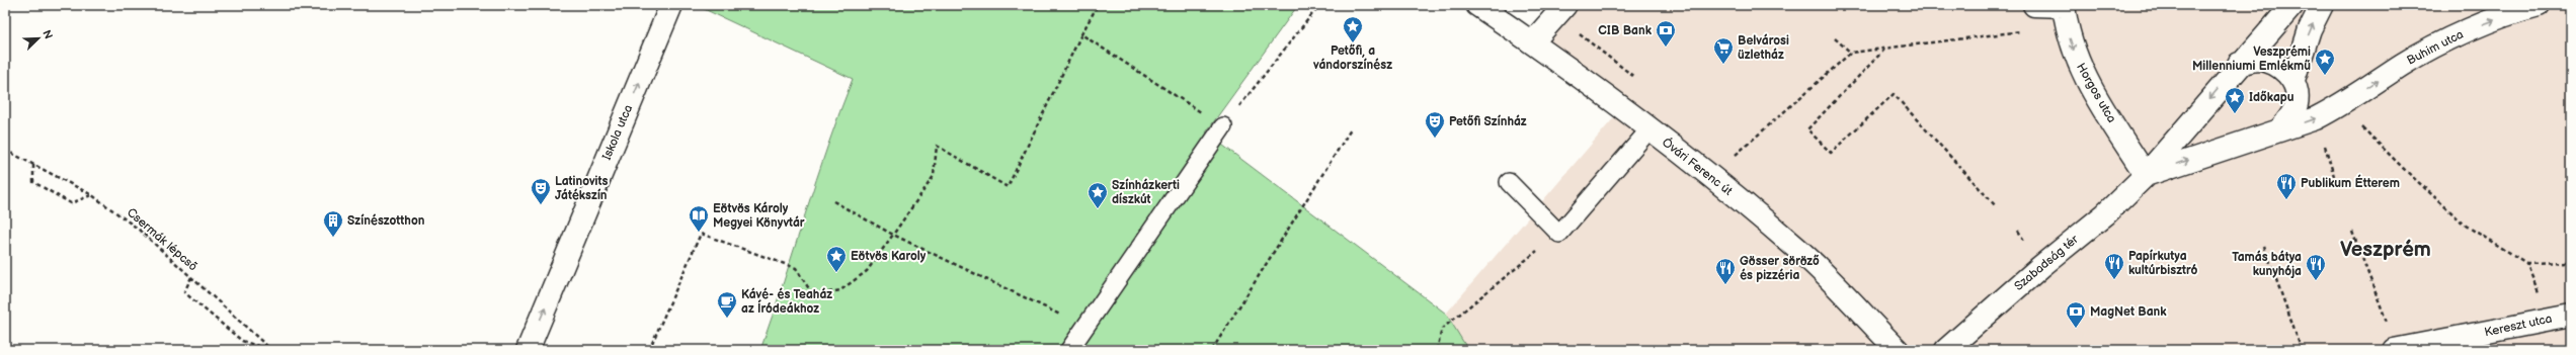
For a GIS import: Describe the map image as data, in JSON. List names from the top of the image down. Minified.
{"streets":{"street":["Buhim utca","Horgos utca","Iskola utca","Óvári Ferenc út","Szabadság tér","Kereszt utca"],"path":["Csermák lépcső"]},"crossings":[["Buhim utca","Szabadság tér"],["Horgos utca","Szabadság tér"]],"one_way":["Buhim utca","Horgos utca","Iskola utca"],"districts":["Veszprém"],"places":{"place":["Petőfi, a vándorszínész","Veszprémi Millenniumi Emlékmű","Időkapu","Színházkerti díszkút","Eötvös Karoly"],"bank":["CIB Bank","MagNet Bank"],"supermarket":["Belvárosi üzletház"],"theatre":["Petőfi Színház","Latinovits Játékszín"],"restaurant":["Publikum Étterem","Papírkutya kultúrbisztró","Tamás bátya kunyhója","Gösser söröző és pizzéria"],"library":["Eötvös Károly Megyei Könyvtár"],"building":["Színészotthon"],"cafe":["Kávé- és Teaház az Íródeákhoz"]},"north":"top right"}
